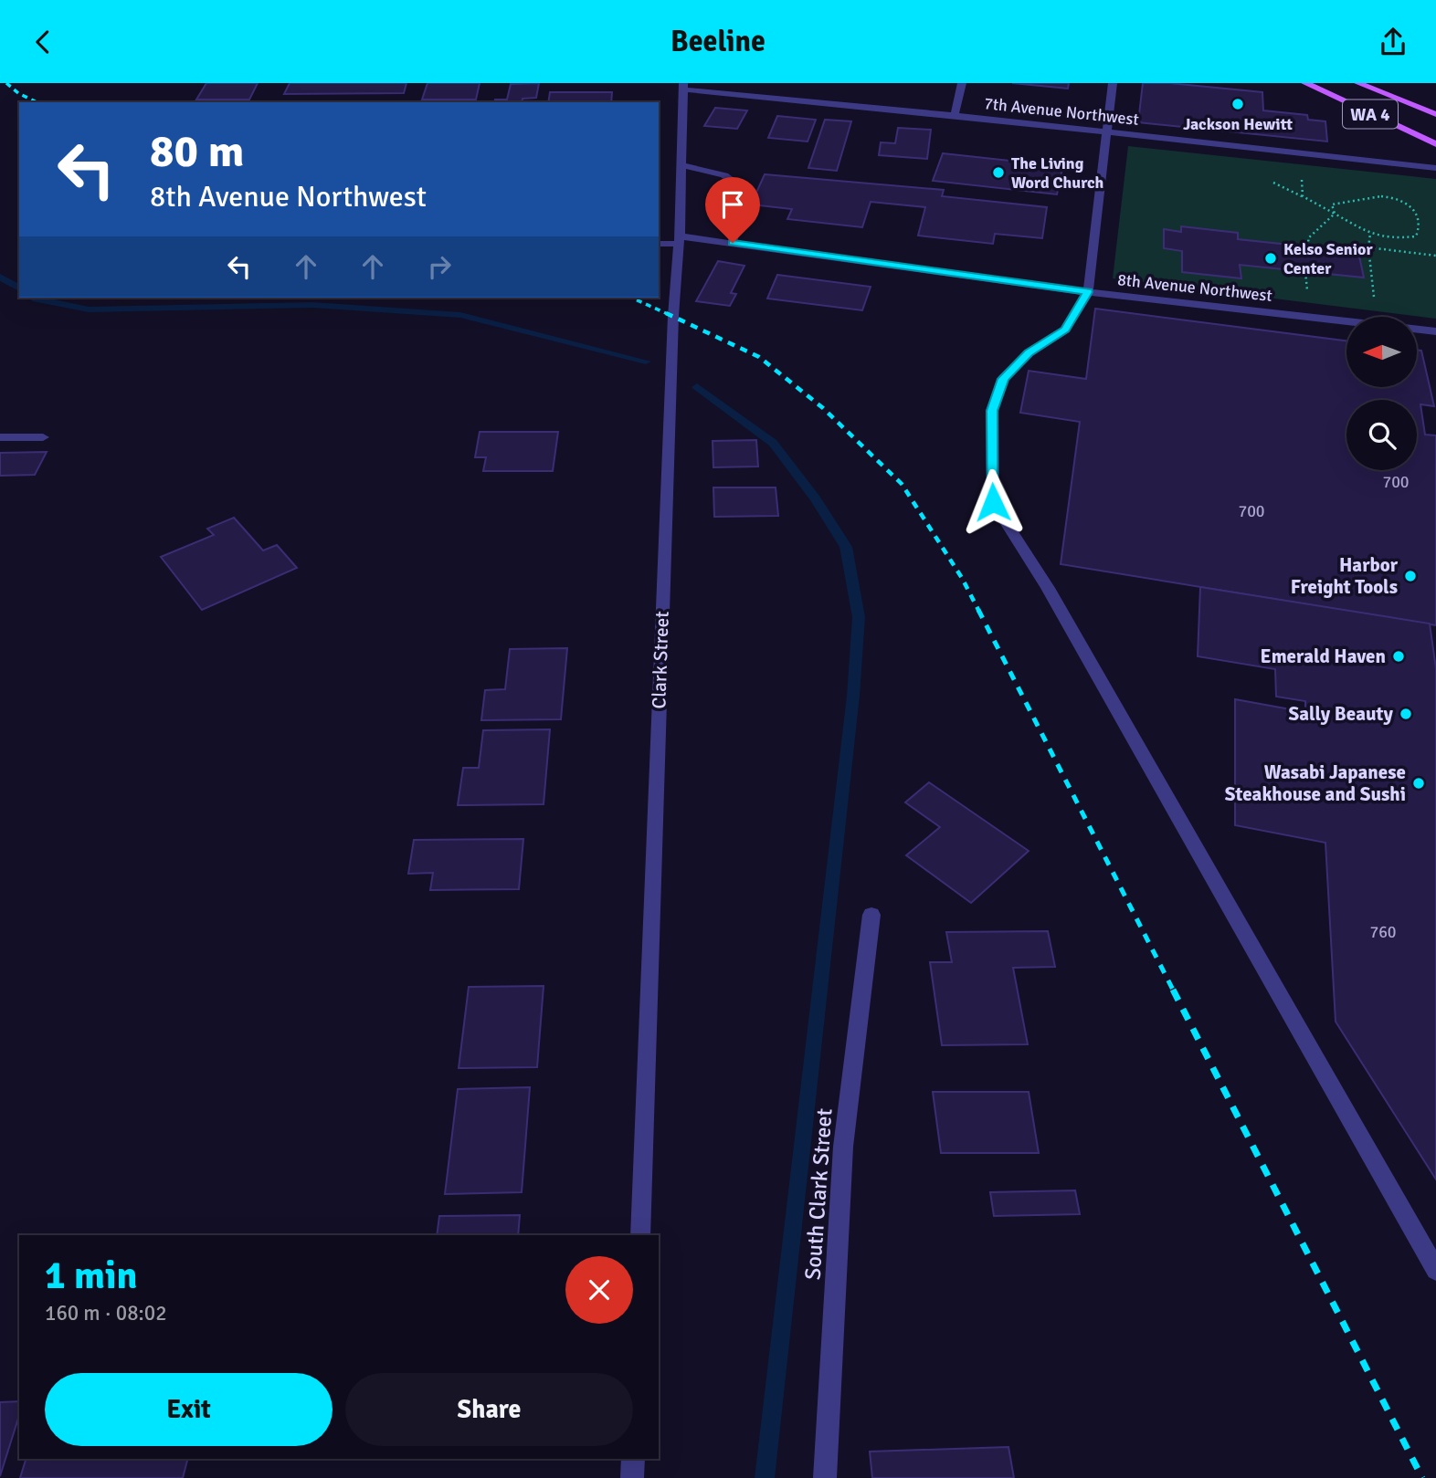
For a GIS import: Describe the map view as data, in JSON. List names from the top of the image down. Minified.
{"streets":{"main road":["WA 4"],"street":["7th Avenue Northwest","8th Avenue Northwest","Clark Street","South Clark Street"]},"crossings":[["7th Avenue Northwest","Clark Street"],["8th Avenue Northwest","Clark Street"]],"places":["Jackson Hewitt","The Living Word Church","Kelso Senior Center","Harbor Freight Tools","Emerald Haven","Sally Beauty","Wasabi Japanese Steakhouse and Sushi"],"house_numbers":["700","700","760"],"north":"left","page":{"header":"Beeline","turn":["80 m","8th Avenue Northwest"],"heading":["1 min","160 m · 08:02"],"buttons":["Exit","Share"]}}
